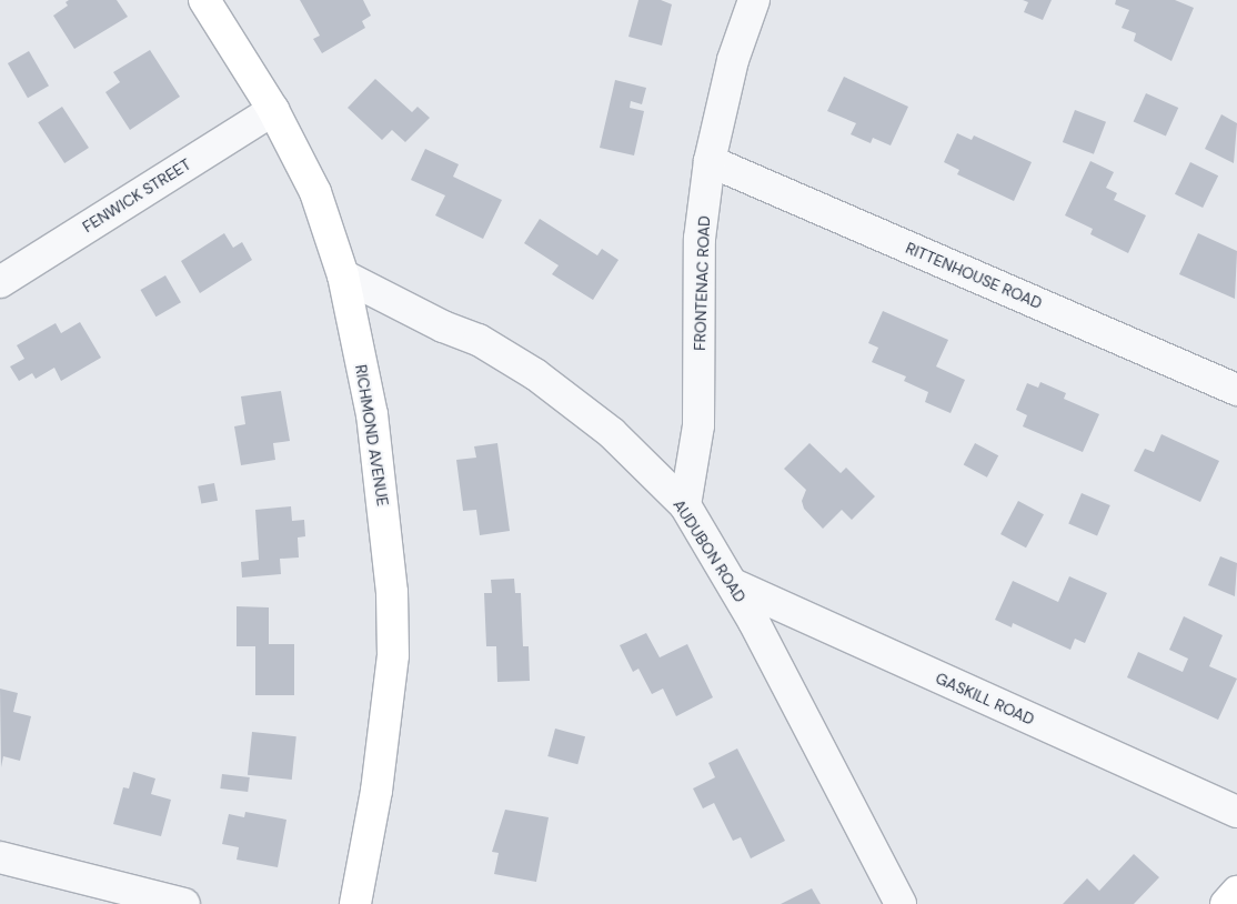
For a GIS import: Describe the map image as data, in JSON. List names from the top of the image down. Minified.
{"streets":{"street":["FENWICK STREET","RITTENHOUSE ROAD","FRONTENAC ROAD","RICHMOND AVENUE","AUDUBON ROAD","GASKILL ROAD"]},"crossings":[["FENWICK STREET","RICHMOND AVENUE"],["RITTENHOUSE ROAD","FRONTENAC ROAD"],["FRONTENAC ROAD","AUDUBON ROAD"],["RICHMOND AVENUE","AUDUBON ROAD"],["AUDUBON ROAD","GASKILL ROAD"]]}
